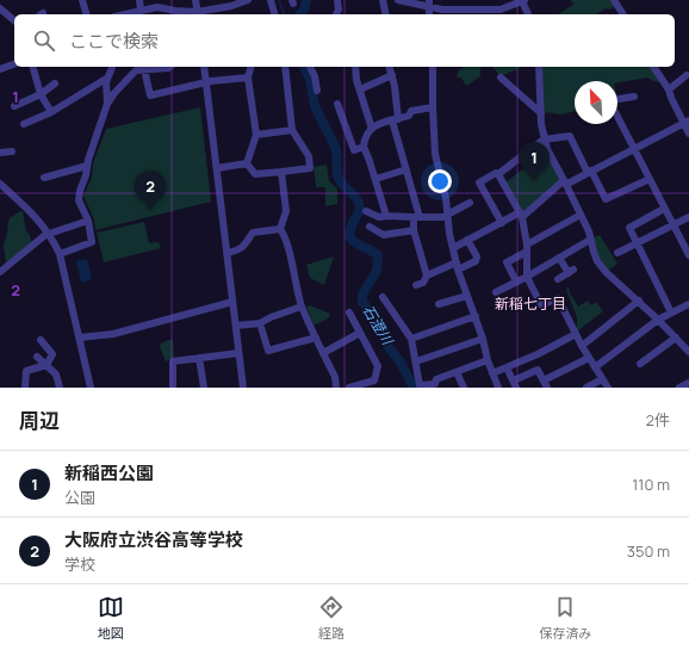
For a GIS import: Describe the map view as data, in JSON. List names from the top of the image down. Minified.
{"districts":["新稲七丁目"],"water":["石澄川"],"north":"top left","page":{"search":"ここで検索","pins":["1","2"],"heading":["周辺","2件"],"list":[{"mark":"1","name":"新稲西公園","note":"公園","value":"110 m"},{"mark":"2","name":"大阪府立渋谷高等学校","note":"学校","value":"350 m"}],"nav":["地図","経路","保存済み"]},"grid":{"rows":["1","2"]}}
